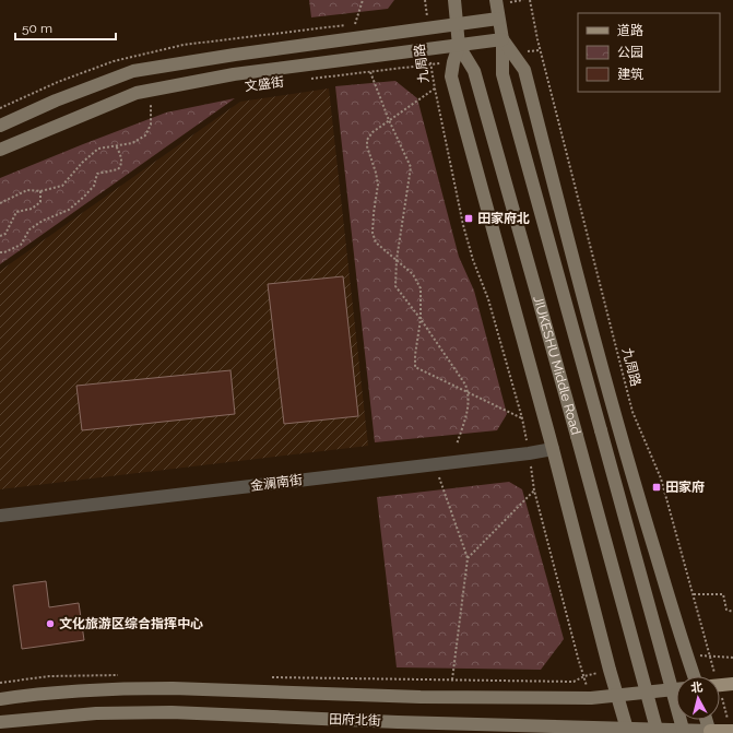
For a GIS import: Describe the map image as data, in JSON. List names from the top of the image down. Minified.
{"streets":{"main road":["文盛街","JIUKESHU Middle Road","田府北街"],"street":["金澜南街"],"path":["九周路"]},"crossings":[["九周路","文盛街"],["九周路","金澜南街"],["九周路","田府北街"],["文盛街","JIUKESHU Middle Road"]],"places":{"transit":["田家府北","田家府"],"other":["文化旅游区综合指挥中心"]},"legend":["道路","公园","建筑"],"scale_bar":"50 m","north":"top"}
